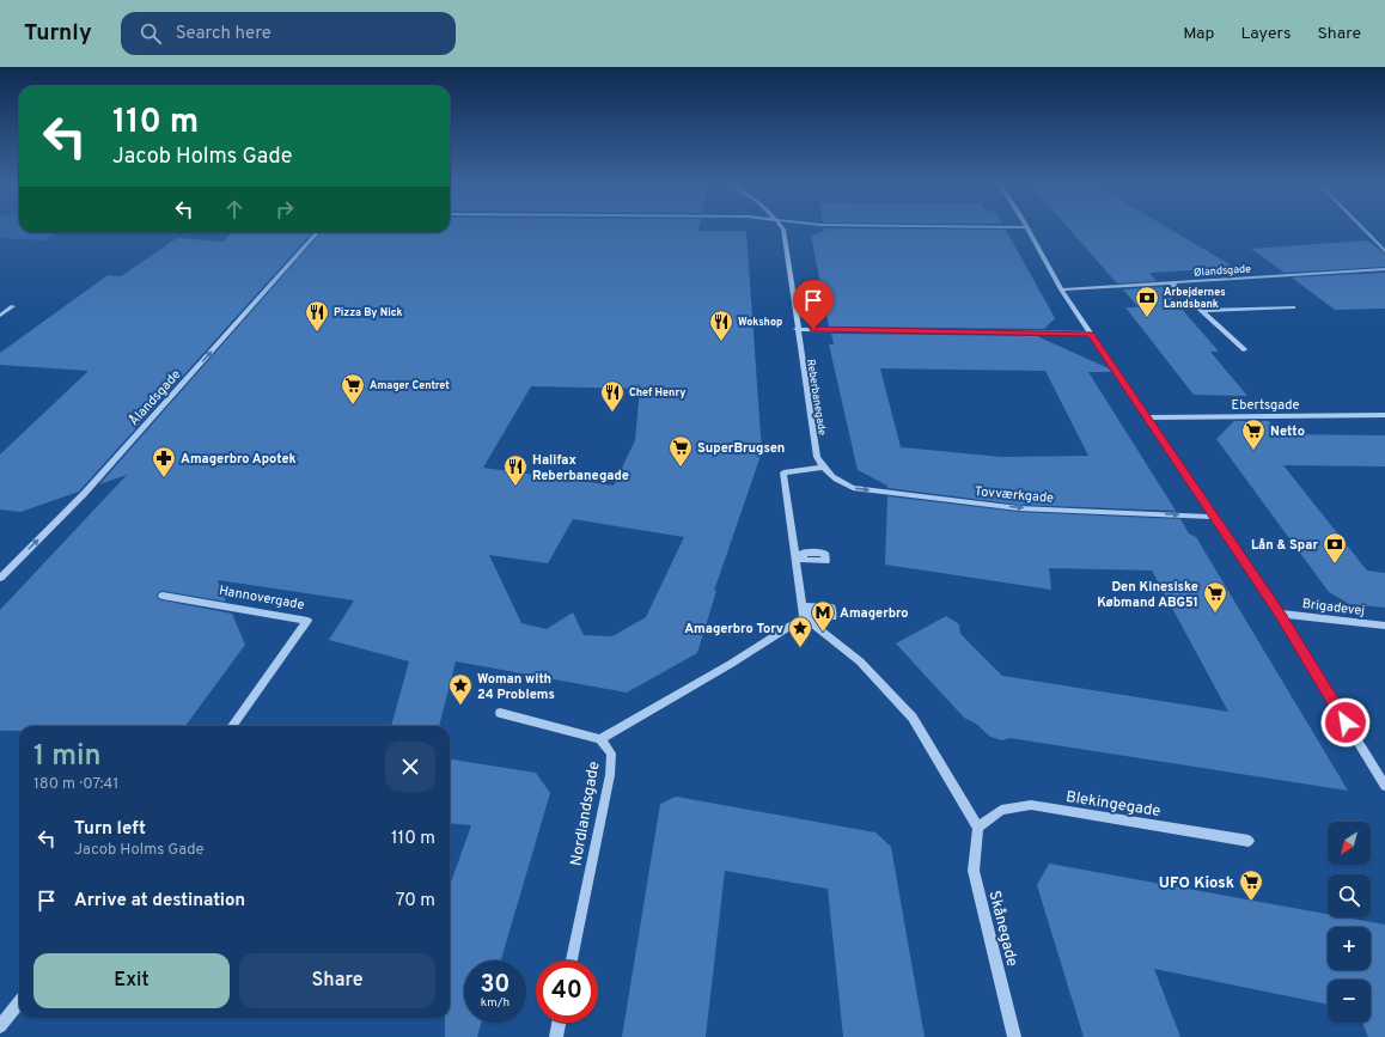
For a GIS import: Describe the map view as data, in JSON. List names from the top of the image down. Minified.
{"streets":{"street":["Ølandsgade","Ålandsgade","Reberbanegade","Ebertsgade","Tovværkgade","Hannovergade","Brigadevej","Blekingegade","Nordlandsgade","Skånegade"]},"crossings":[["Reberbanegade","Tovværkgade"],["Blekingegade","Skånegade"]],"one_way":["Ålandsgade","Tovværkgade"],"places":{"bank":["Arbejdernes Landsbank","Lån & Spar"],"restaurant":["Pizza By Nick","Wokshop","Chef Henry","Halifax Reberbanegade"],"supermarket":["Amager Centret","Netto","SuperBrugsen","Den Kinesiske Købmand ABG51","UFO Kiosk"],"pharmacy":["Amagerbro Apotek"],"metro station":["Amagerbro"],"place":["Amagerbro Torv","Woman with 24 Problems"]},"north":"bottom left","page":{"header":"Turnly","search":"Search here","nav":["Map","Layers","Share"],"turn":["110 m","Jacob Holms Gade"],"heading":["1 min","180 m · 07:41"],"list":[{"name":"Turn left","note":"Jacob Holms Gade","value":"110 m"},{"name":"Arrive at destination","value":"70 m"}],"map_buttons":["+","−"],"buttons":["Exit","Share"],"speed":"30 km/h","limit":"40"}}
